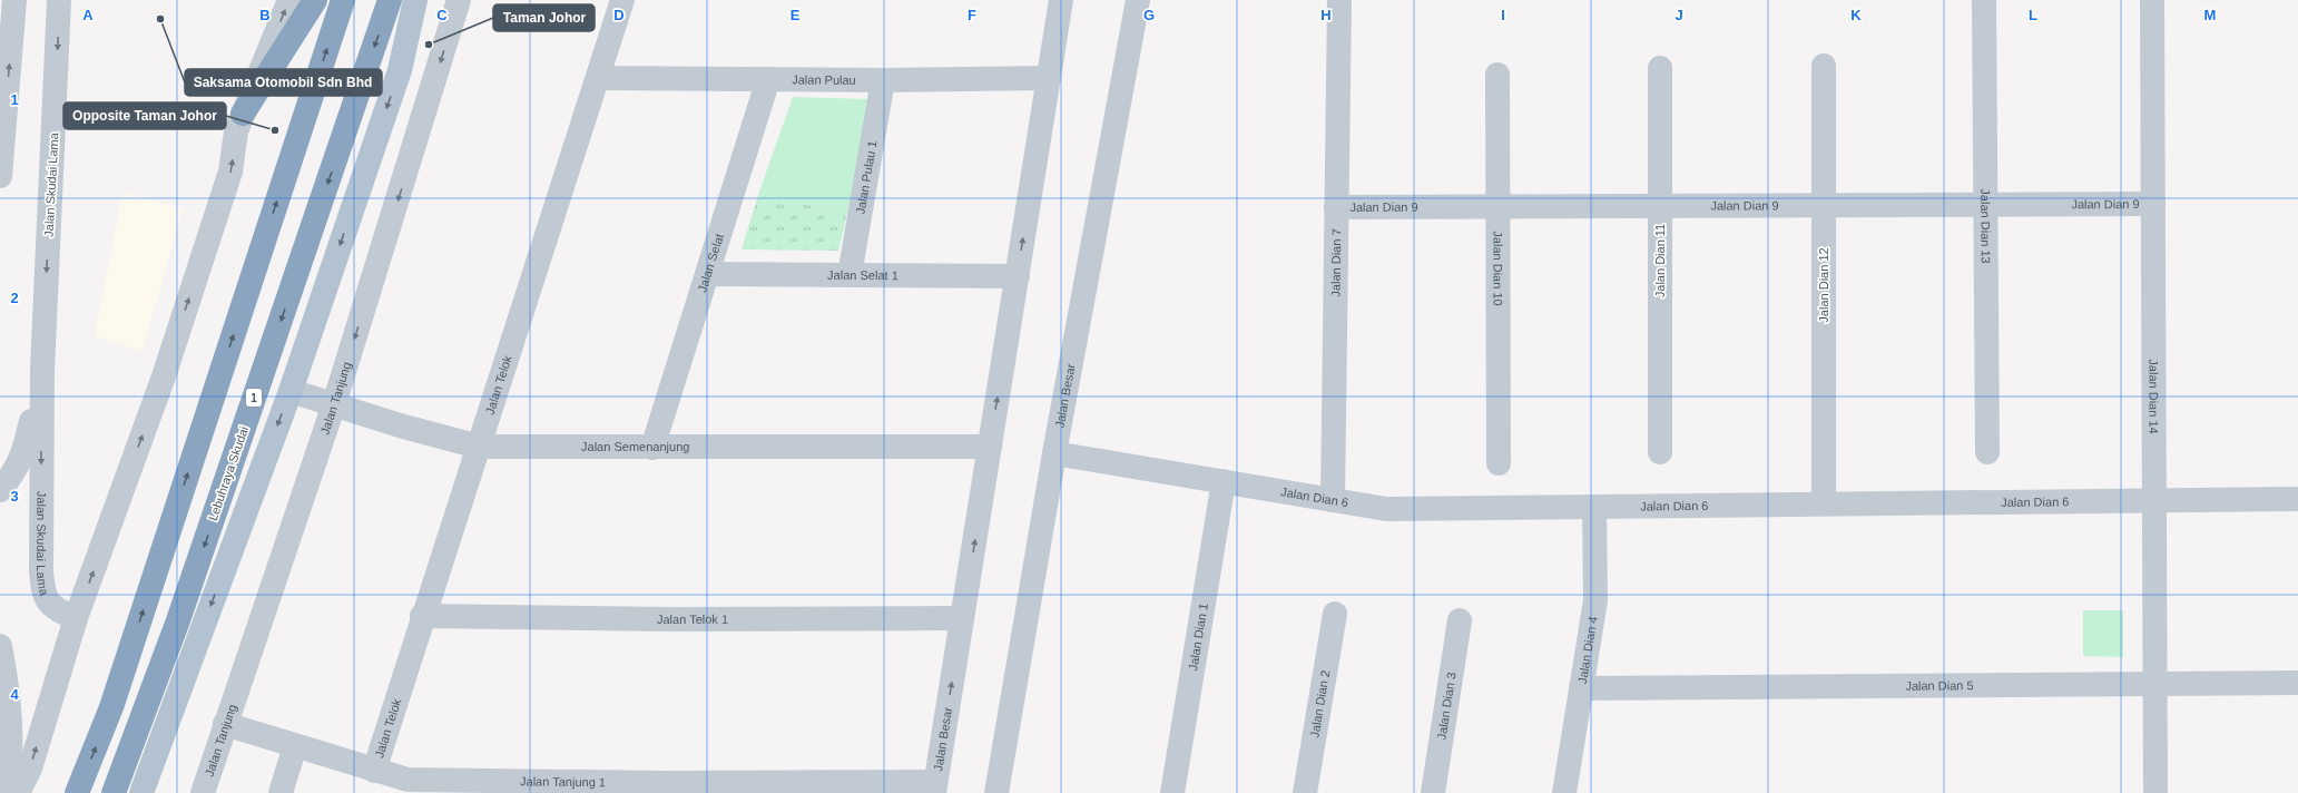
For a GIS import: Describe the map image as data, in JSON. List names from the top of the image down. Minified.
{"streets":{"highway":["1","Lebuhraya Skudai"],"street":["Jalan Pulau","Jalan Pulau 1","Jalan Skudai Lama","Jalan Dian 9","Jalan Dian 13","Jalan Dian 11","Jalan Dian 7","Jalan Selat","Jalan Dian 10","Jalan Selat 1","Jalan Dian 12","Jalan Telok","Jalan Besar","Jalan Dian 14","Jalan Tanjung","Jalan Semenanjung","Jalan Dian 6","Jalan Telok 1","Jalan Dian 1","Jalan Dian 4","Jalan Dian 5","Jalan Dian 2","Jalan Dian 3","Jalan Tanjung 1"]},"crossings":[["Jalan Pulau","Jalan Pulau 1"],["Jalan Pulau","Jalan Selat"],["Jalan Pulau","Jalan Telok"],["Jalan Pulau","Jalan Besar"],["Jalan Pulau 1","Jalan Selat 1"],["Jalan Dian 9","Jalan Dian 13"],["Jalan Dian 9","Jalan Dian 11"],["Jalan Dian 9","Jalan Dian 7"],["Jalan Dian 9","Jalan Dian 10"],["Jalan Dian 9","Jalan Dian 12"],["Jalan Dian 9","Jalan Dian 14"],["Jalan Dian 7","Jalan Dian 6"],["Jalan Selat","Jalan Selat 1"],["Jalan Selat","Jalan Semenanjung"],["Jalan Selat 1","Jalan Besar"],["Jalan Dian 12","Jalan Dian 6"],["Jalan Telok","Jalan Semenanjung"],["Jalan Telok","Jalan Telok 1"],["Jalan Telok","Jalan Tanjung 1"],["Jalan Besar","Jalan Semenanjung"],["Jalan Besar","Jalan Dian 6"],["Jalan Besar","Jalan Telok 1"],["Jalan Besar","Jalan Tanjung 1"],["Jalan Dian 14","Jalan Dian 6"],["Jalan Dian 14","Jalan Dian 5"],["Jalan Tanjung","Jalan Semenanjung"],["Jalan Tanjung","Jalan Tanjung 1"],["Jalan Dian 6","Jalan Dian 1"],["Jalan Dian 6","Jalan Dian 4"],["Jalan Dian 4","Jalan Dian 5"]],"places":["Saksama Otomobil Sdn Bhd","Taman Johor","Opposite Taman Johor"],"grid":{"columns":["A","B","C","D","E","F","G","H","I","J","K","L","M"],"rows":["1","2","3","4"]}}
